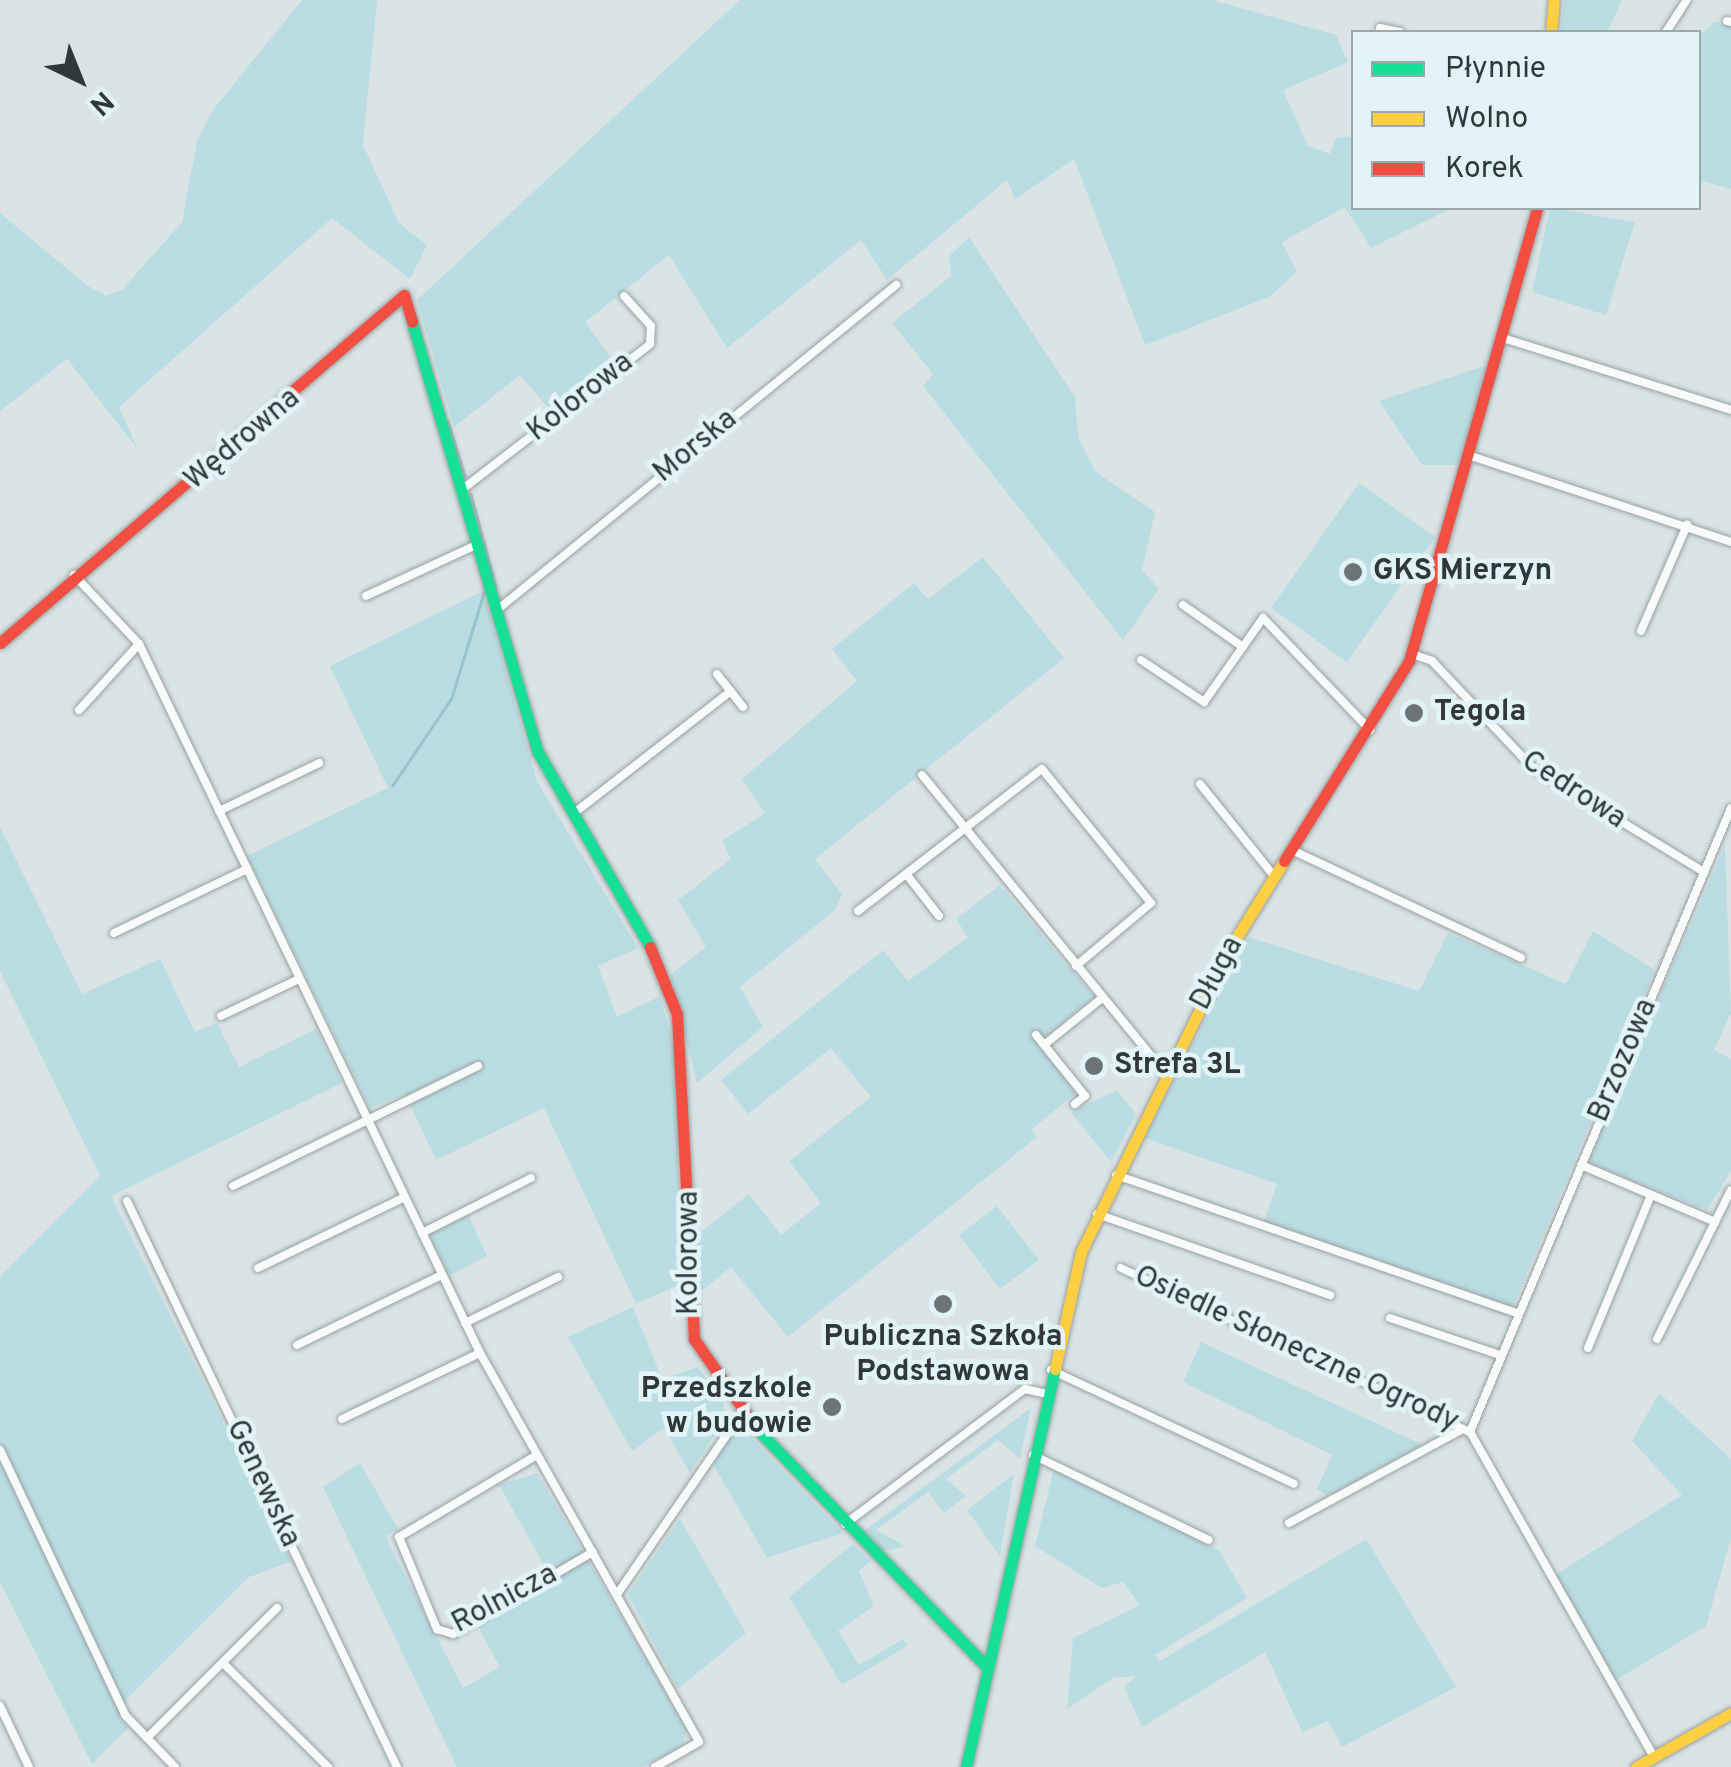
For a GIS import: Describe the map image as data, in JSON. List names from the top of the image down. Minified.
{"streets":{"street":["Kolorowa","Wędrowna","Morska","Cedrowa","Długa","Brzozowa","Osiedle Słoneczne Ogrody","Genewska","Rolnicza"]},"crossings":[["Kolorowa","Wędrowna"],["Kolorowa","Morska"],["Kolorowa","Długa"],["Wędrowna","Rolnicza"],["Cedrowa","Długa"],["Cedrowa","Brzozowa"],["Brzozowa","Osiedle Słoneczne Ogrody"]],"places":["GKS Mierzyn","Tegola","Strefa 3L","Publiczna Szkoła Podstawowa","Przedszkole w budowie"],"legend":["Płynnie","Wolno","Korek"],"north":"bottom right"}
